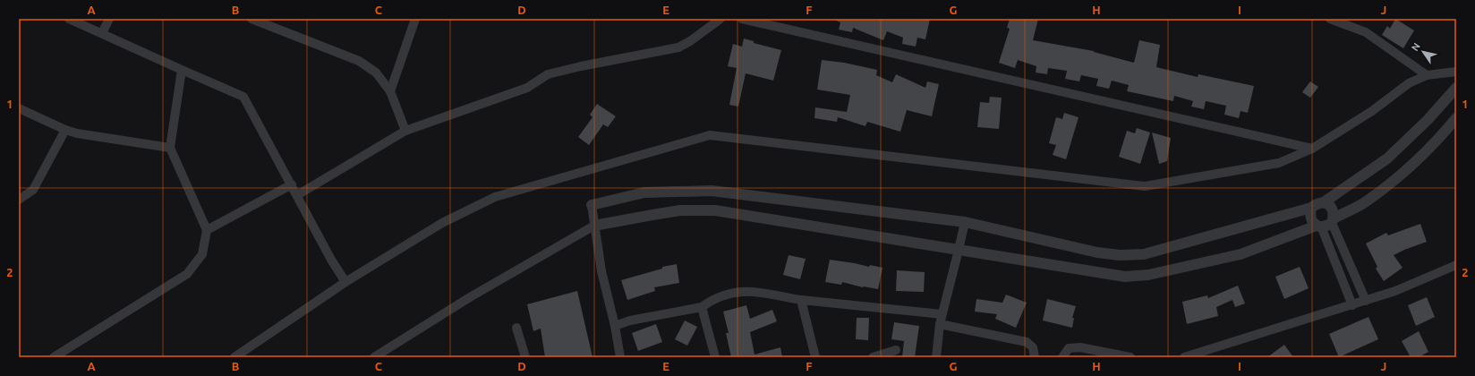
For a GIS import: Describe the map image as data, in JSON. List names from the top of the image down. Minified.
{"north":"top left","grid":{"columns":["A","B","C","D","E","F","G","H","I","J"],"rows":["1","2"]}}
